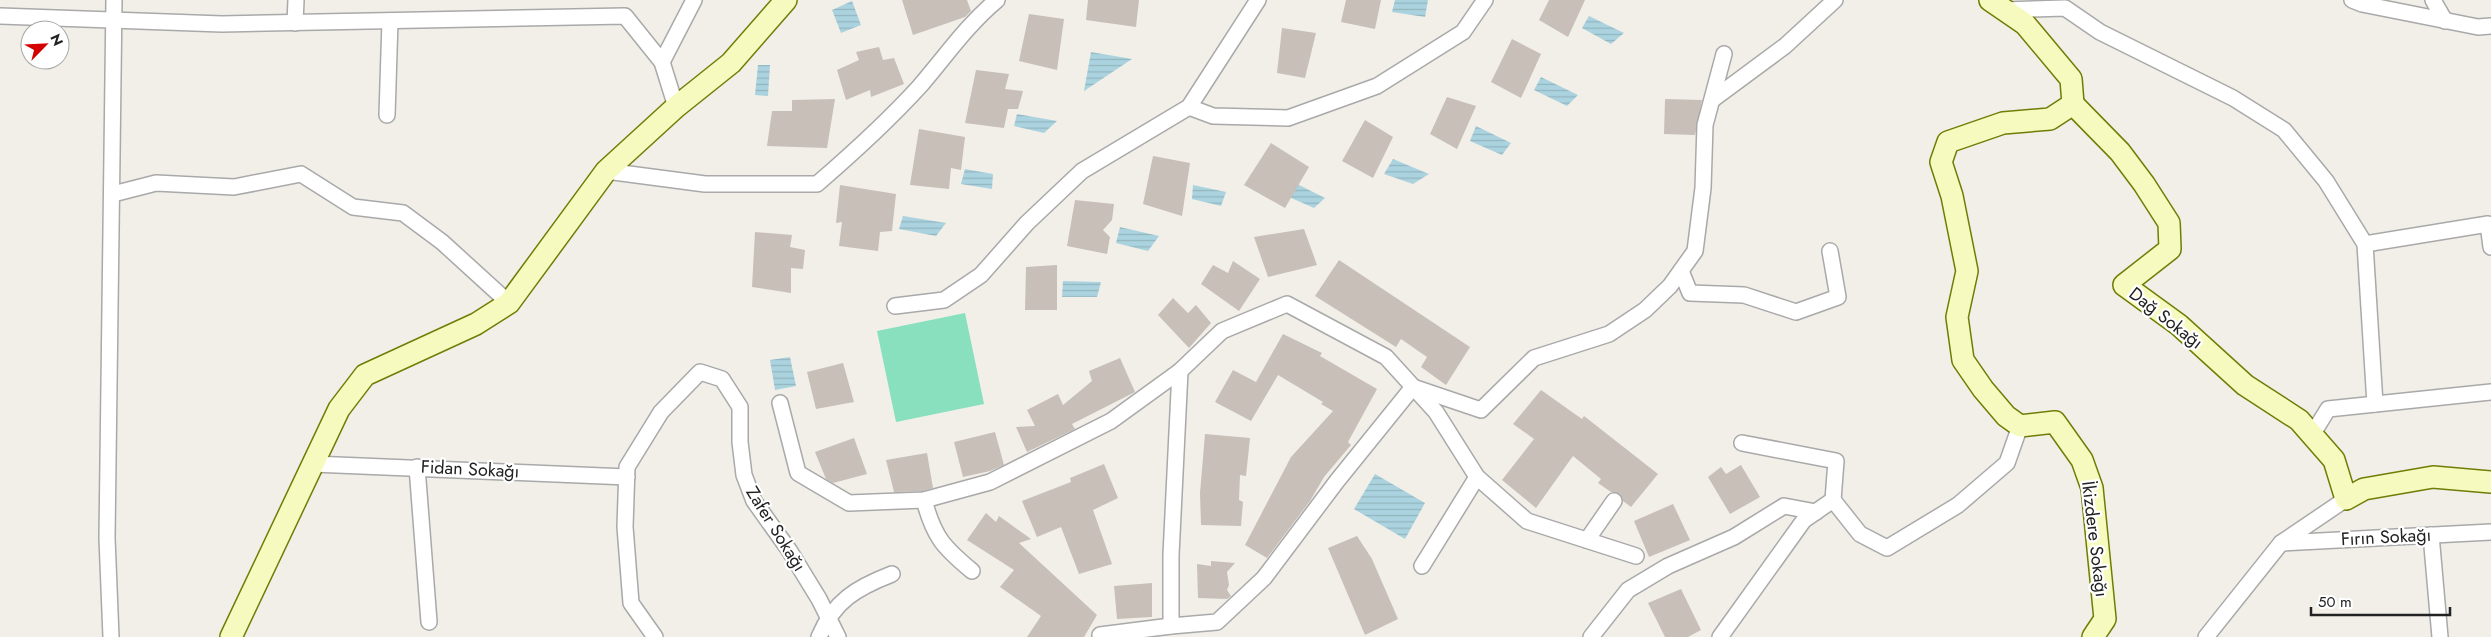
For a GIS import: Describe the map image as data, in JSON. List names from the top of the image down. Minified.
{"streets":{"street":["Dağ Sokağı","Fidan Sokağı","Zafer Sokağı","Fırın Sokağı","İkizdere Sokağı"]},"crossings":[["Fidan Sokağı","Zafer Sokağı"]],"scale_bar":"50 m","north":"top right"}
